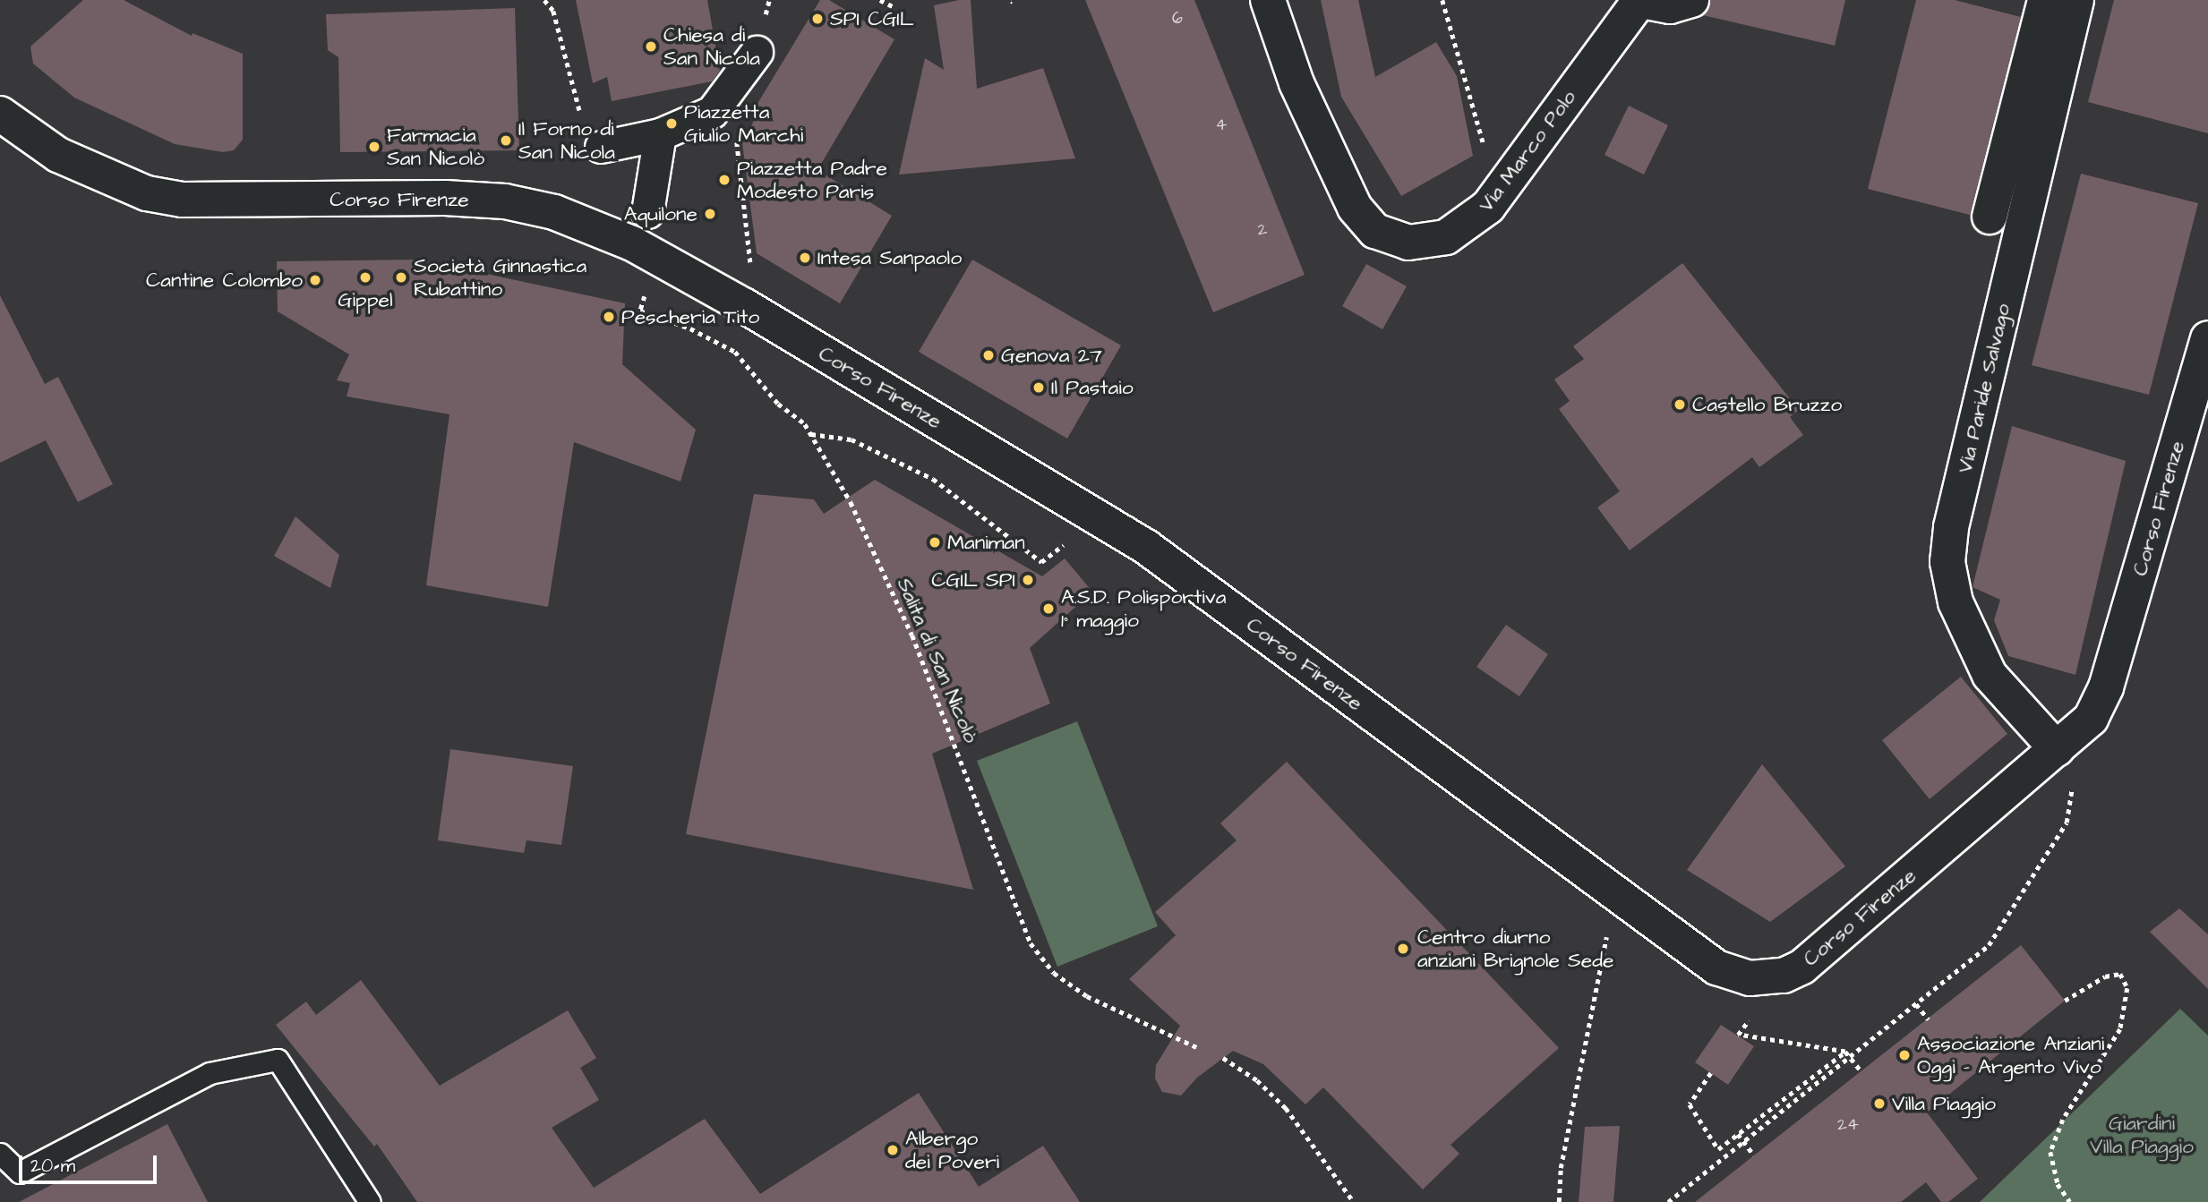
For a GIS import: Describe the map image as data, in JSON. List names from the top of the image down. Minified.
{"streets":{"street":["Via Marco Polo","Corso Firenze","Via Paride Salvago"],"path":["Salita di San Nicolò"]},"crossings":[["Corso Firenze","Via Paride Salvago"]],"parks":["Giardini Villa Piaggio"],"places":["SPI CGIL","Chiesa di San Nicola","Piazzetta Giulio Marchi","Il Forno di San Nicola","Farmacia San Nicolò","Piazzetta Padre Modesto Paris","Aquilone","Intesa Sanpaolo","Gippel","Società Ginnastica Rubattino","Cantine Colombo","Pescheria Tito","Genova 27","Il Pastaio","Castello Bruzzo","Maniman","CGIL SPI","A.S.D. Polisportiva 1° maggio","Centro diurno anziani Brignole Sede","Associazione Anziani Oggi - Argento Vivo","Villa Piaggio","Albergo dei Poveri"],"house_numbers":["6","4","2","24"],"scale_bar":"20 m"}
